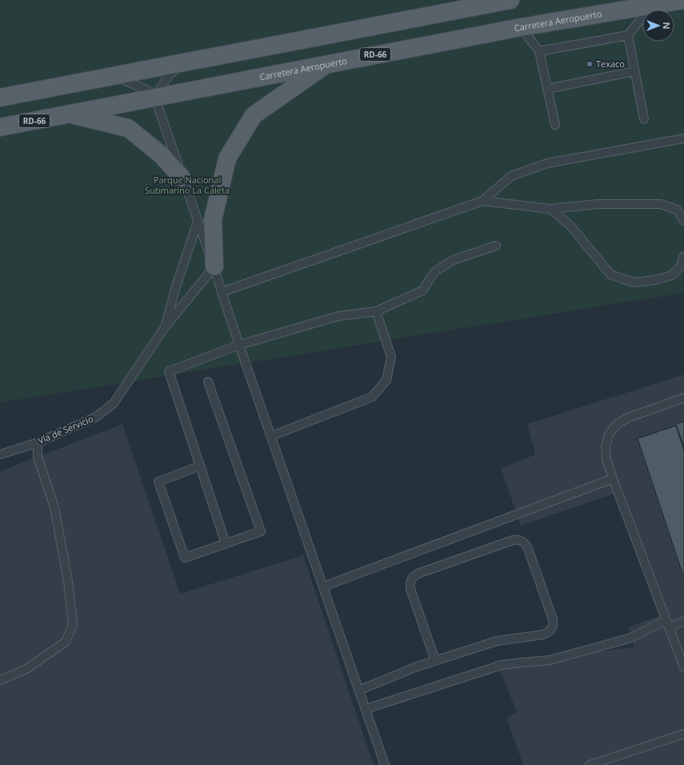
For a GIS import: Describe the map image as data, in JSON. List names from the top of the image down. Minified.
{"streets":{"main road":["Carretera Aeropuerto","RD-66"],"lane":["Vía de Servicio"]},"parks":["Parque Nacional Submarino La Caleta"],"places":["Texaco"],"north":"right"}
